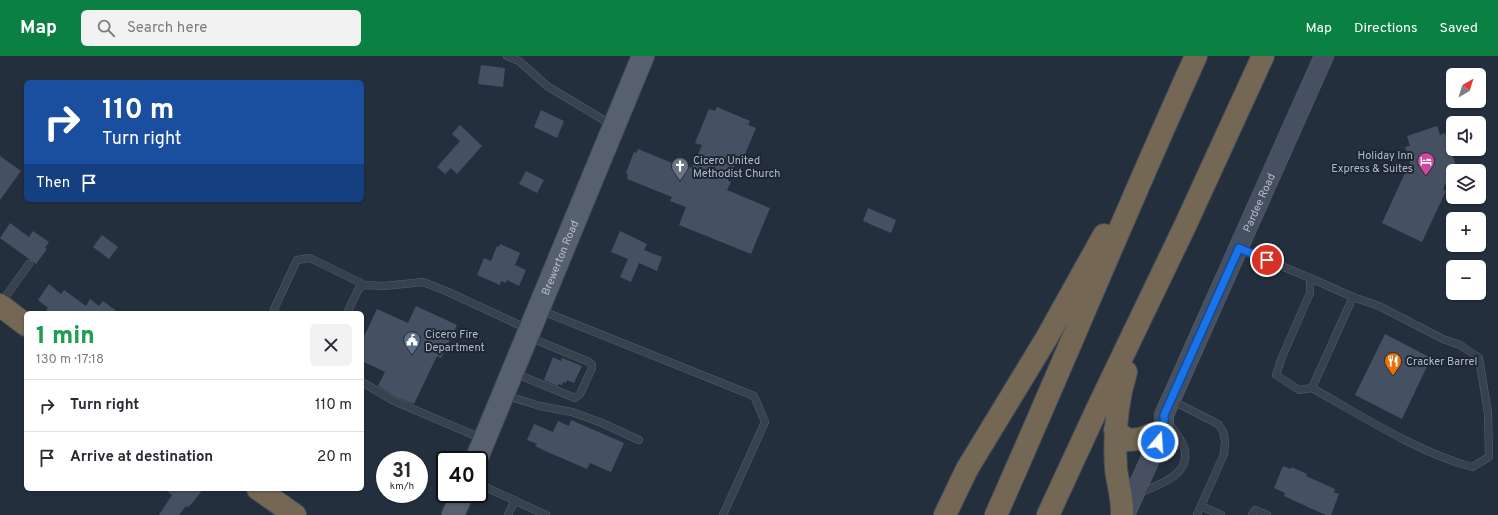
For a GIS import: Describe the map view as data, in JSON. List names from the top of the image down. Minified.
{"streets":{"main road":["Brewerton Road"],"street":["Pardee Road"]},"places":{"hotel":["Holiday Inn Express & Suites"],"church":["Cicero United Methodist Church"],"public building":["Cicero Fire Department"],"restaurant":["Cracker Barrel"]},"north":"top right","page":{"header":"Map","search":"Search here","nav":["Map","Directions","Saved"],"map_buttons":["+","−"],"turn":["110 m","Turn right"],"then":"Then","heading":["1 min","130 m · 17:18"],"list":[{"name":"Turn right","value":"110 m"},{"name":"Arrive at destination","value":"20 m"}],"speed":"31 km/h","limit":"40"}}
